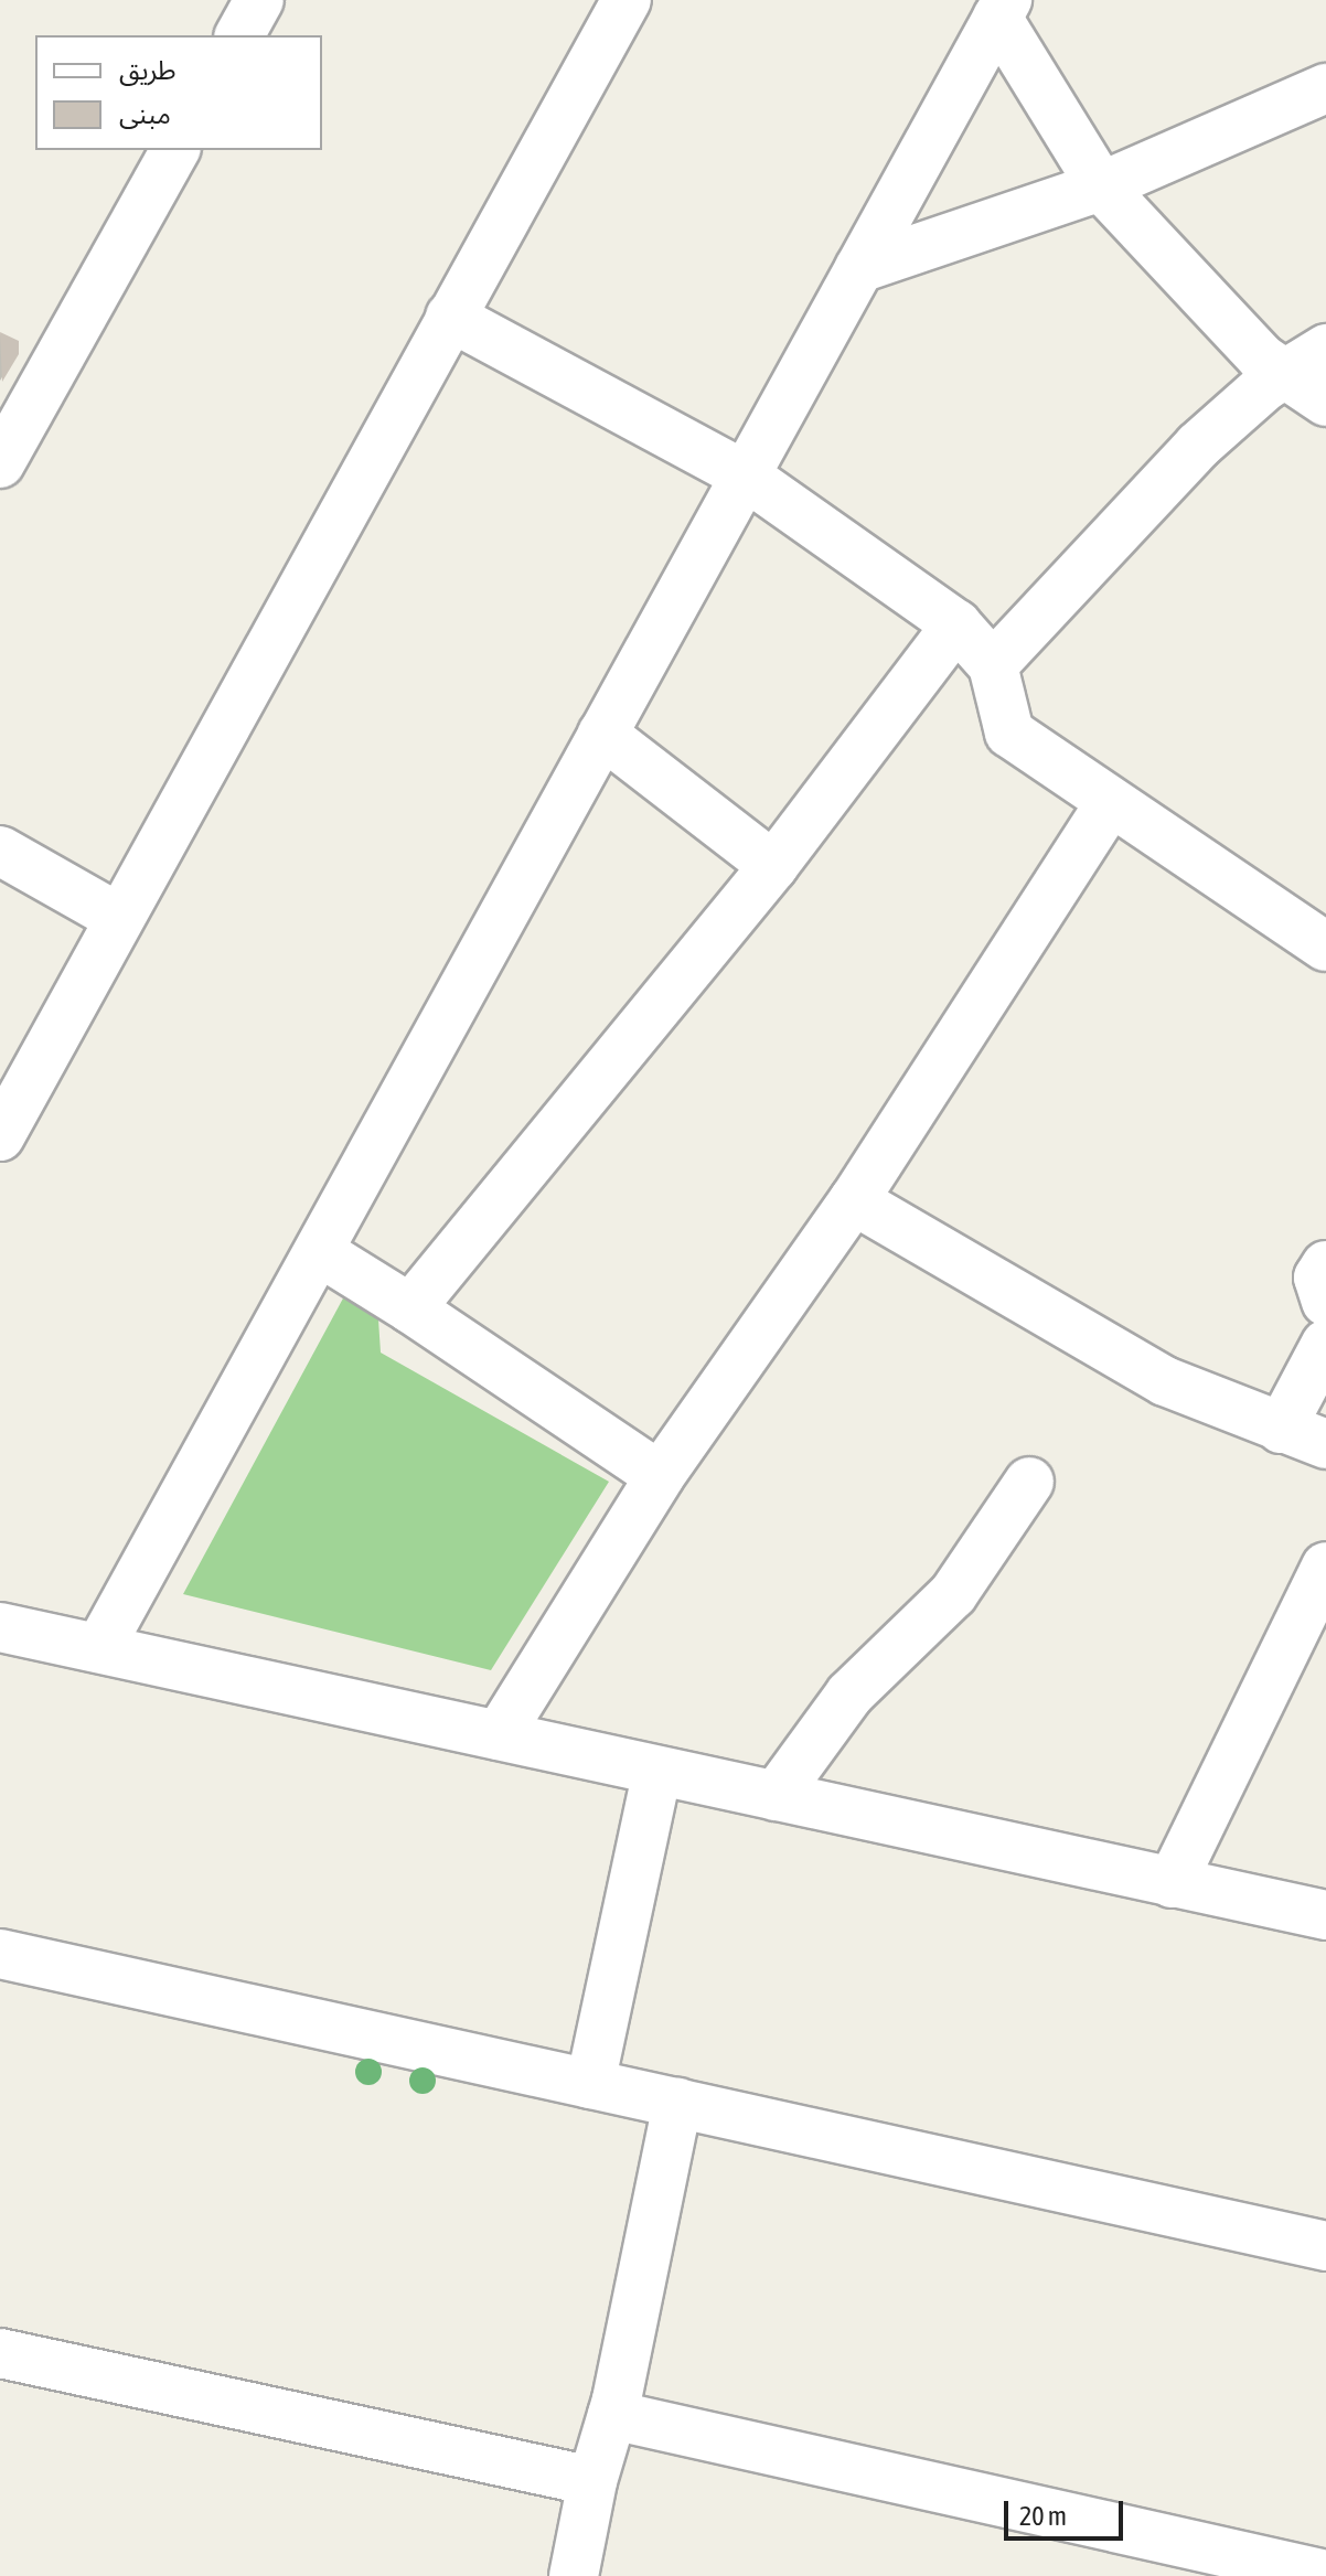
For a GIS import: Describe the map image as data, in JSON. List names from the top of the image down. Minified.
{"legend":["طريق","مبنى"],"scale_bar":"20 m"}
